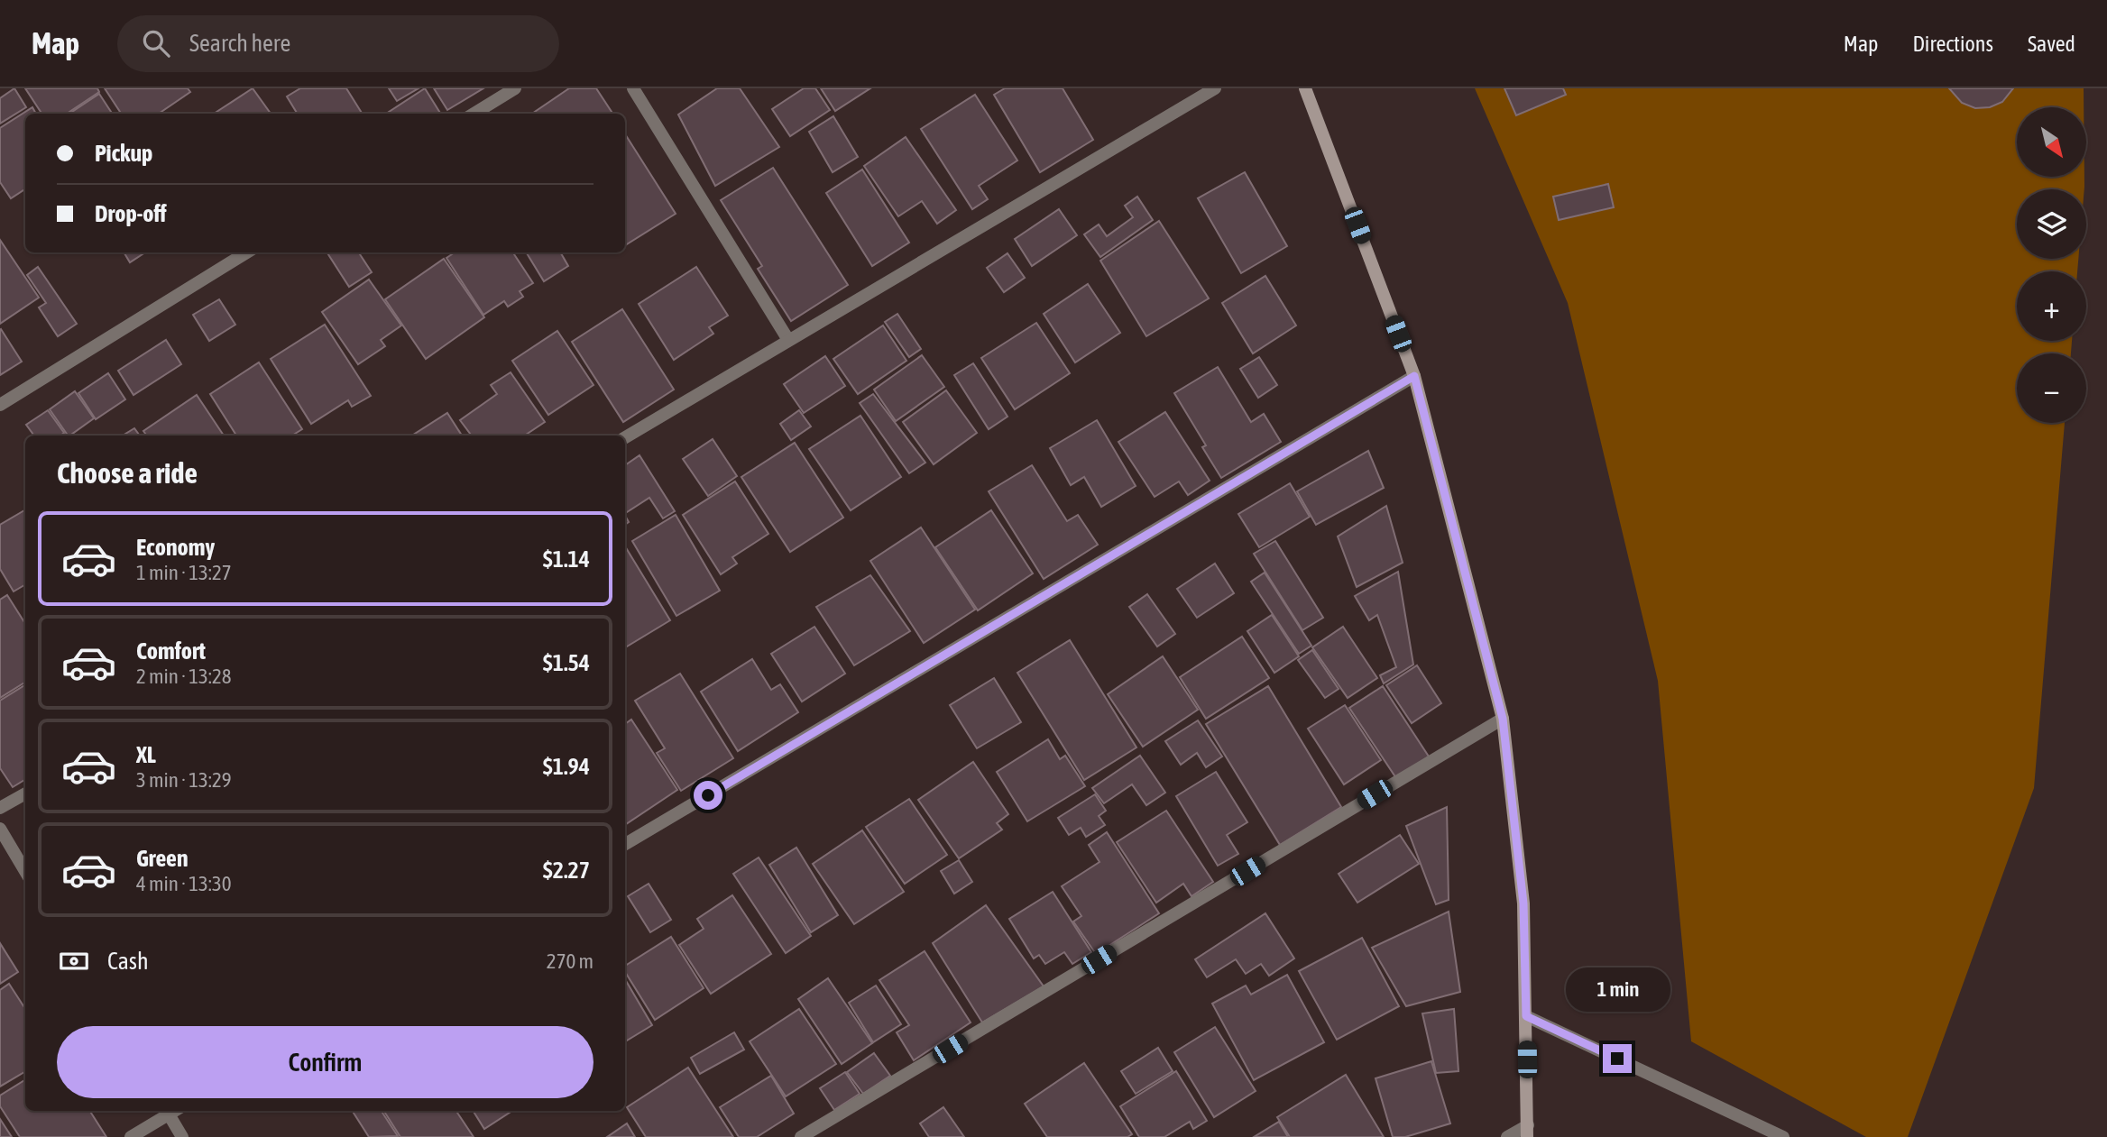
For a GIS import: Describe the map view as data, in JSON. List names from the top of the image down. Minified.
{"north":"bottom right","page":{"header":"Map","search":"Search here","nav":["Map","Directions","Saved"],"map_buttons":["+","−"],"banner":["Pickup","Drop-off"],"heading":"Choose a ride","list":[{"name":"Economy","note":"1 min · 13:27","value":"$1.14"},{"name":"Comfort","note":"2 min · 13:28","value":"$1.54"},{"name":"XL","note":"3 min · 13:29","value":"$1.94"},{"name":"Green","note":"4 min · 13:30","value":"$2.27"}],"pay":["Cash","270 m"],"bubble":"1 min","buttons":"Confirm"}}
